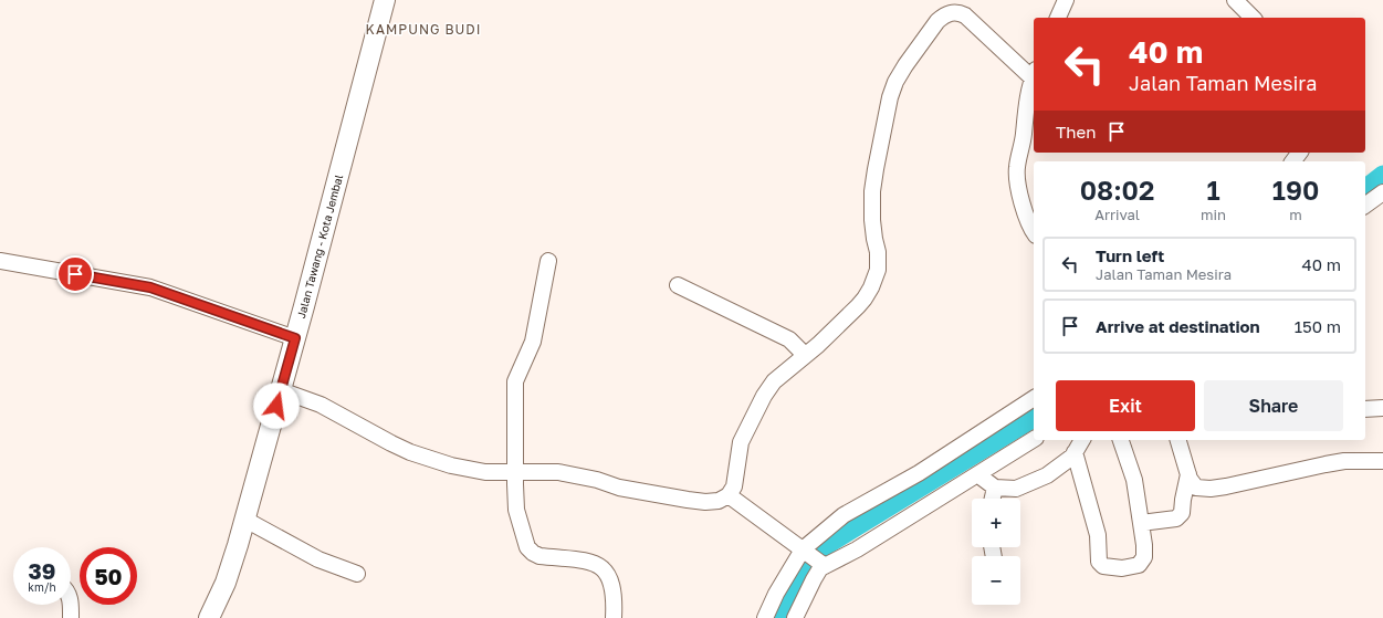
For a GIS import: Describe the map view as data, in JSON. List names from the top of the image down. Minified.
{"streets":{"main road":["Jalan Tawang - Kota Jembal"]},"districts":["KAMPUNG BUDI"],"page":{"turn":["40 m","Jalan Taman Mesira"],"then":"Then","eta":["08:02","Arrival","1","min","190","m"],"list":[{"name":"Turn left","note":"Jalan Taman Mesira","value":"40 m"},{"name":"Arrive at destination","value":"150 m"}],"buttons":["Exit","Share"],"map_buttons":["+","−"],"speed":"39 km/h","limit":"50"}}
